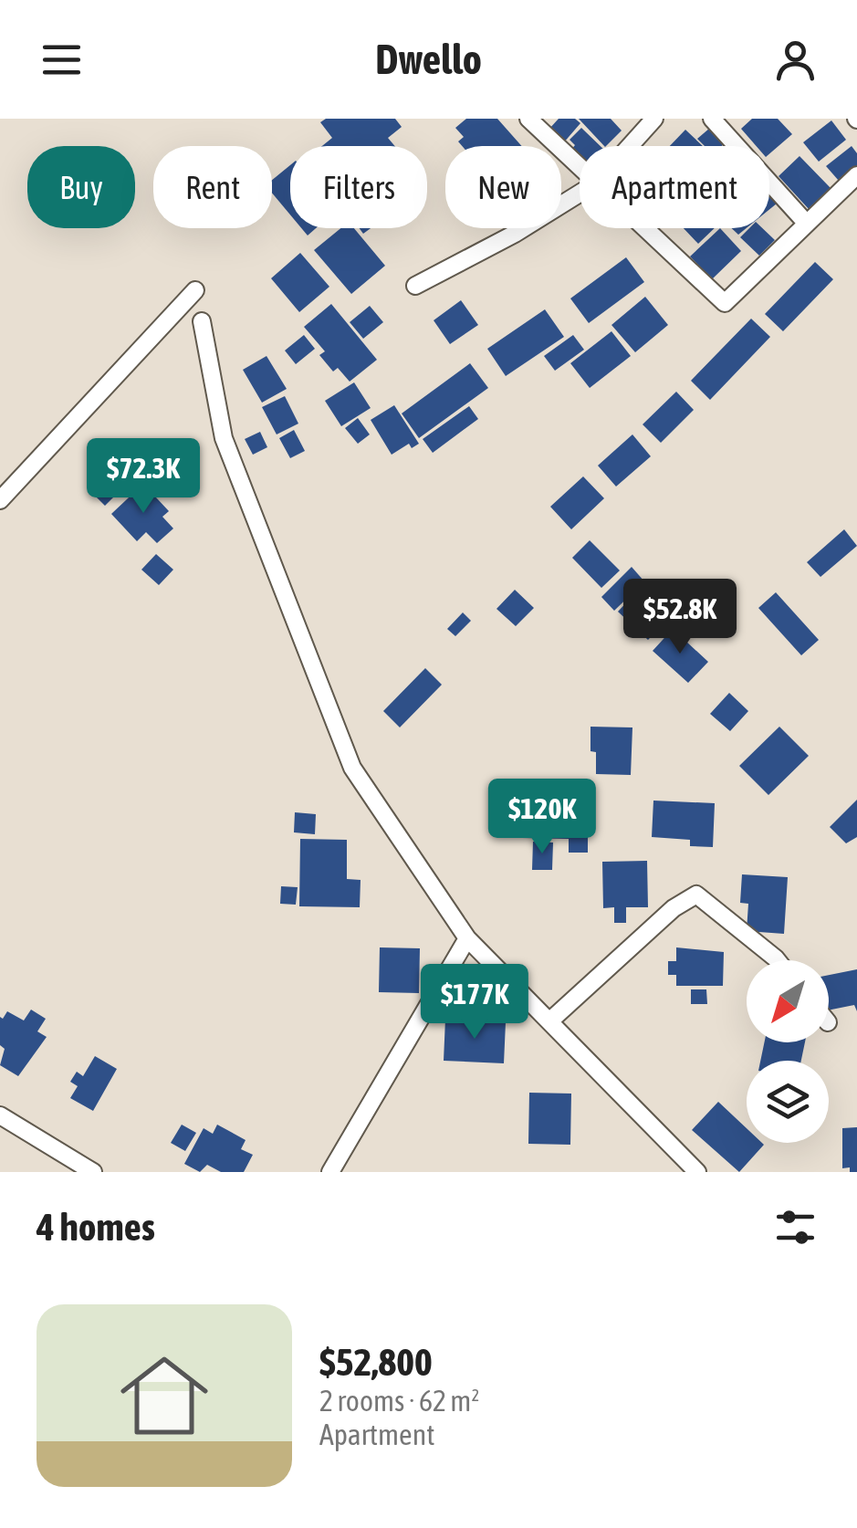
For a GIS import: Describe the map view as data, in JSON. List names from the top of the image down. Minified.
{"north":"bottom left","page":{"header":"Dwello","chip":["Buy","Rent","Filters","New","Apartment"],"price":["$72.3K","$52.8K","$120K","$177K"],"heading":"4 homes","list":[{"name":"$52,800","note":"2 rooms · 62 m² · Apartment"}]}}
